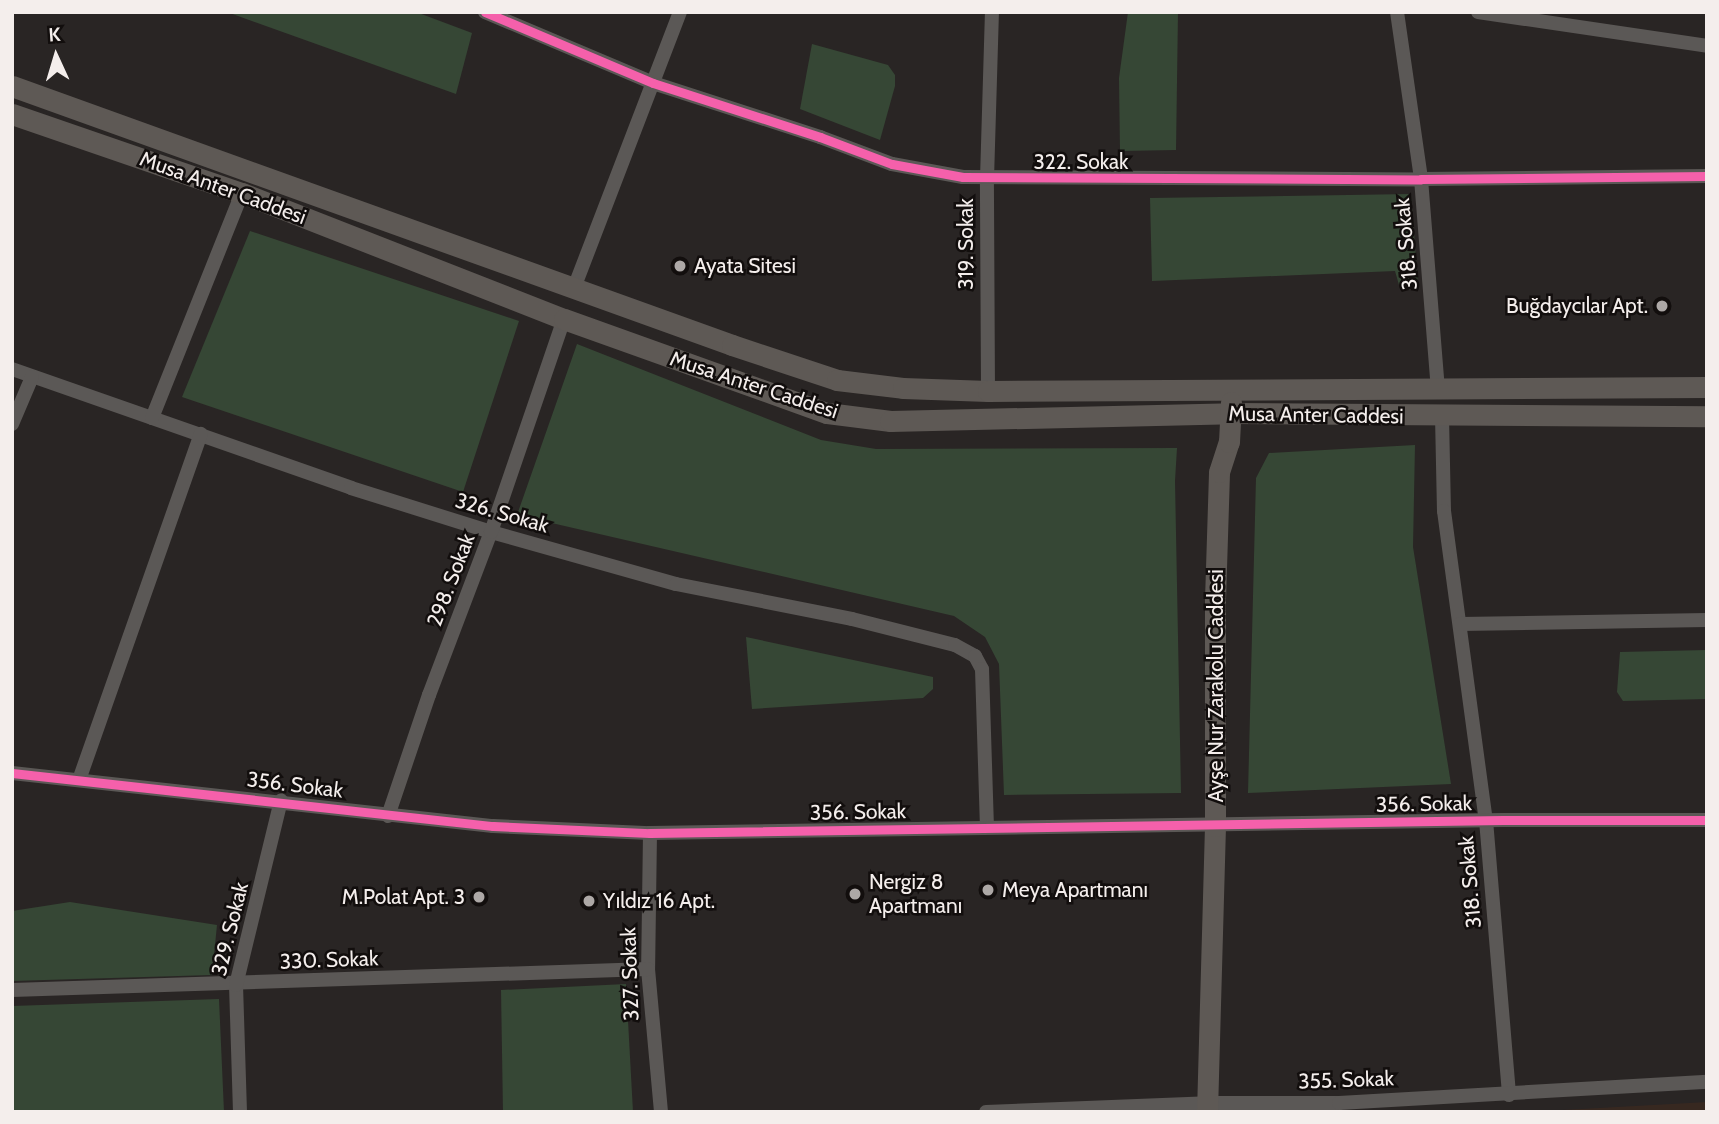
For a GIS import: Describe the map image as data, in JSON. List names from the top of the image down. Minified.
{"streets":{"main road":["Musa Anter Caddesi","Ayşe Nur Zarakolu Caddesi"],"street":["322. Sokak","319. Sokak","318. Sokak","326. Sokak","298. Sokak","356. Sokak","329. Sokak","330. Sokak","327. Sokak","355. Sokak"]},"crossings":[["322. Sokak","319. Sokak"],["322. Sokak","318. Sokak"],["Musa Anter Caddesi","319. Sokak"],["Musa Anter Caddesi","318. Sokak"],["Musa Anter Caddesi","298. Sokak"],["Musa Anter Caddesi","Ayşe Nur Zarakolu Caddesi"],["318. Sokak","356. Sokak"],["318. Sokak","355. Sokak"],["326. Sokak","298. Sokak"],["326. Sokak","356. Sokak"],["298. Sokak","356. Sokak"],["Ayşe Nur Zarakolu Caddesi","356. Sokak"],["Ayşe Nur Zarakolu Caddesi","355. Sokak"],["356. Sokak","329. Sokak"],["356. Sokak","327. Sokak"],["329. Sokak","330. Sokak"],["330. Sokak","327. Sokak"]],"places":["Ayata Sitesi","Buğdaycılar Apt.","Meya Apartmanı","Nergiz 8 Apartmanı","M.Polat Apt. 3","Yıldız 16 Apt."],"north":"top"}
